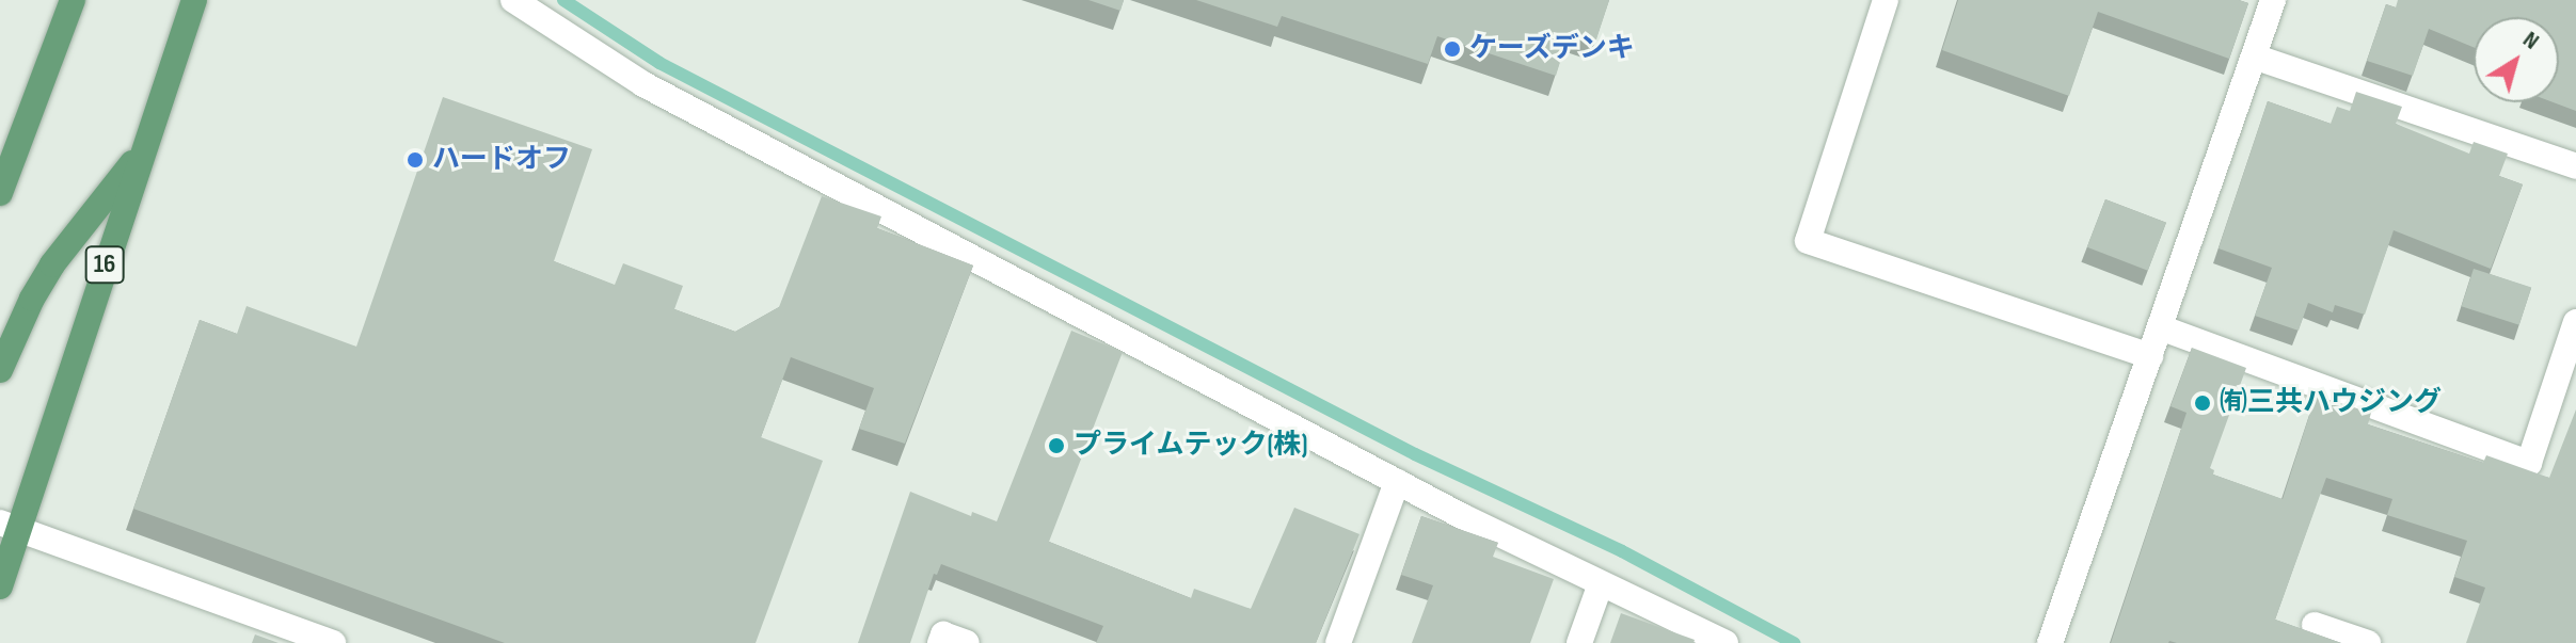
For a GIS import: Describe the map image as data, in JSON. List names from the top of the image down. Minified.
{"streets":{"main road":["16"]},"places":["ケーズデンキ","ハードオフ","㈲三共ハウジング","プライムテック(株)"],"north":"top right"}
